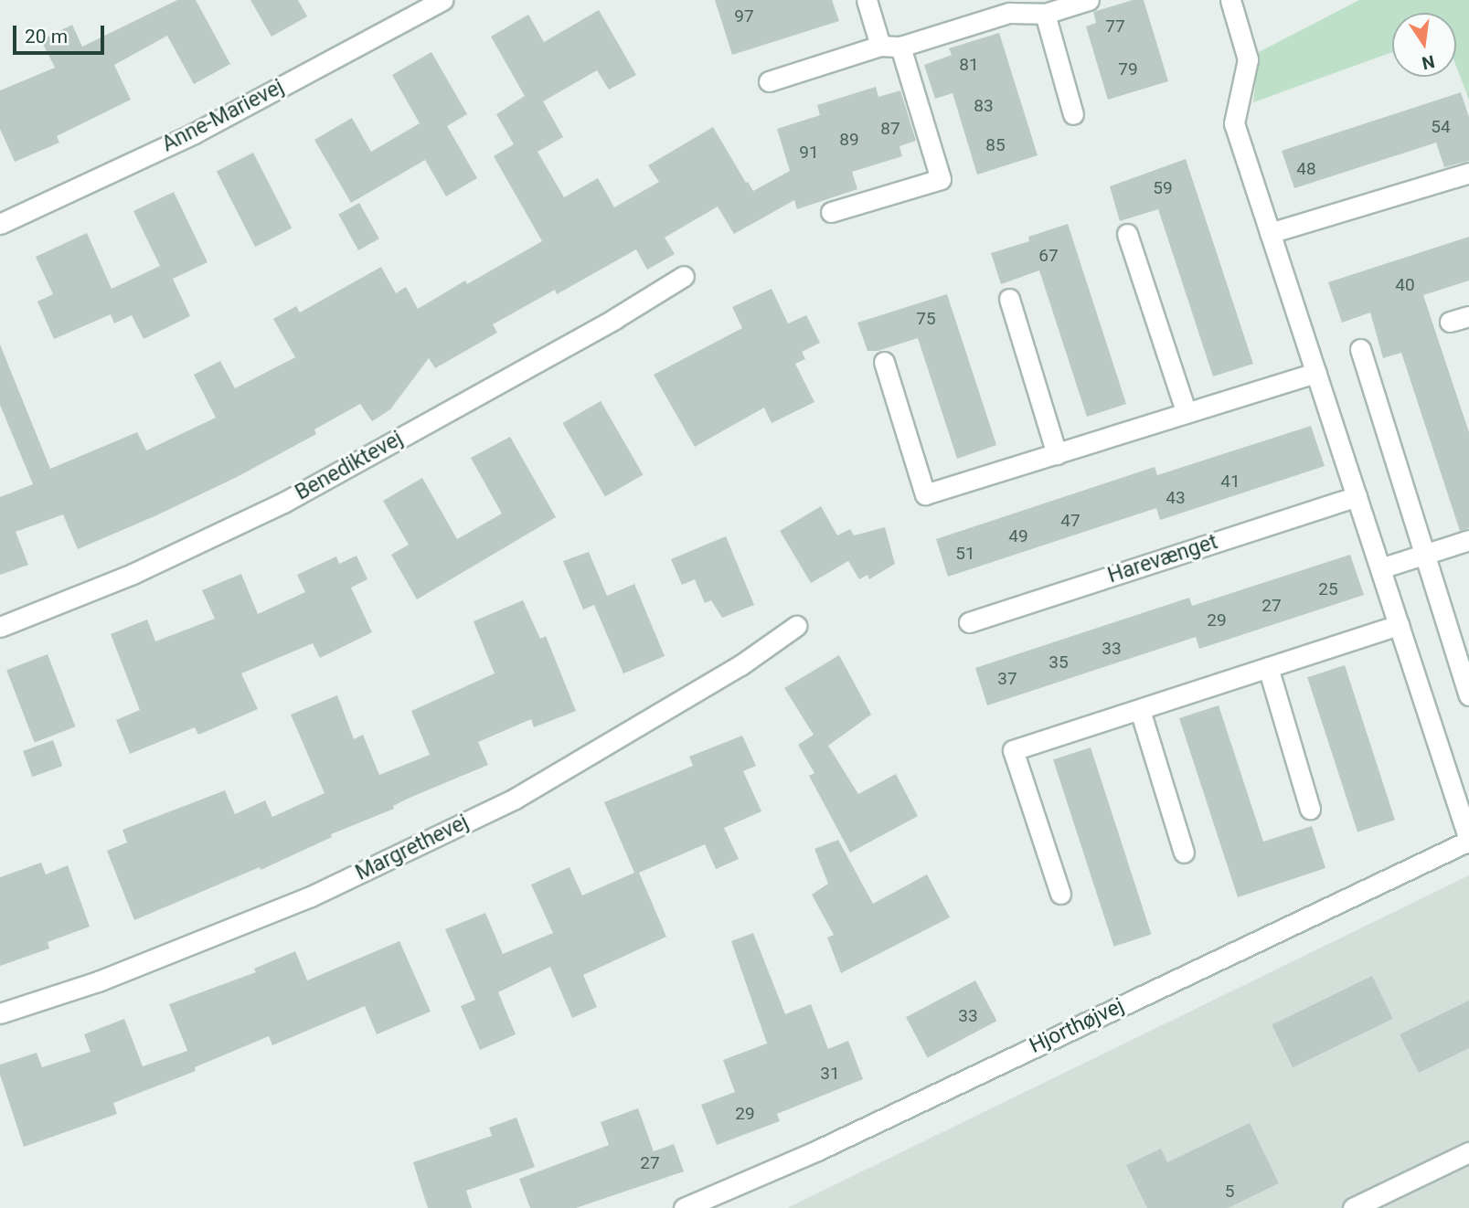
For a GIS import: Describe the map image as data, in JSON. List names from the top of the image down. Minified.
{"streets":{"street":["Anne-Marievej","Benediktevej","Harevænget","Margrethevej","Hjorthøjvej"]},"house_numbers":["97","77","81","79","83","54","87","89","85","91","48","59","67","40","75","41","43","47","49","51","25","27","29","33","35","37","33","31","29","27","5"],"scale_bar":"20 m","north":"bottom"}
